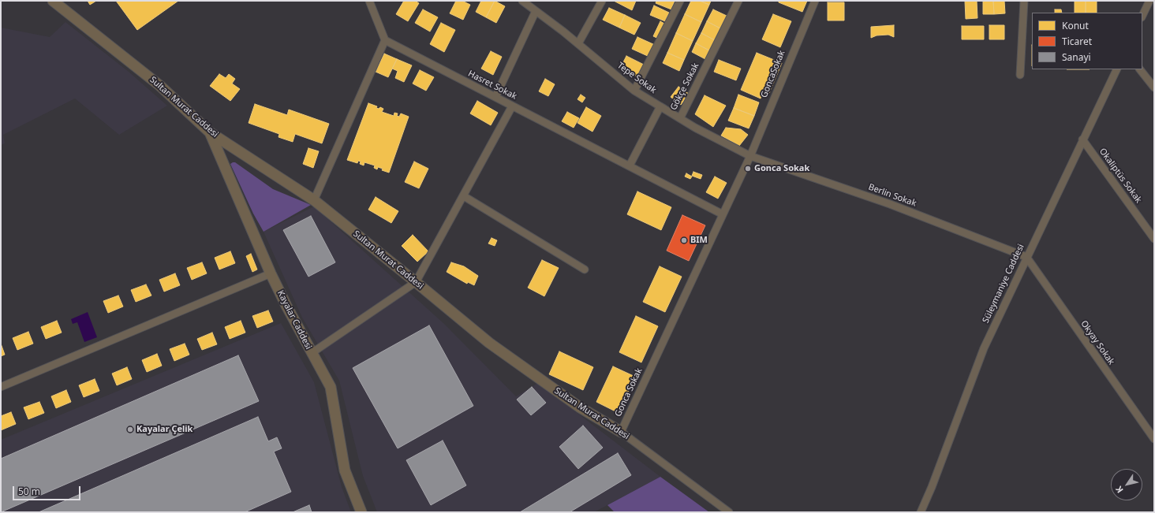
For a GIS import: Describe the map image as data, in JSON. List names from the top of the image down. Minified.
{"streets":{"street":["GoncaSokak","Tepe Sokak","Hasret Sokak","Gökçe Sokak","Sultan Murat Caddesi","Okaliptüs Sokak","Berlin Sokak","Süleymaniye Caddesi","Kayalar Caddesi","Okyay Sokak","Gonca Sokak"]},"crossings":[["GoncaSokak","Tepe Sokak"],["GoncaSokak","Berlin Sokak"],["GoncaSokak","Gonca Sokak"],["Tepe Sokak","Gökçe Sokak"],["Tepe Sokak","Berlin Sokak"],["Tepe Sokak","Gonca Sokak"],["Hasret Sokak","Gökçe Sokak"],["Hasret Sokak","Gonca Sokak"],["Sultan Murat Caddesi","Kayalar Caddesi"],["Sultan Murat Caddesi","Gonca Sokak"],["Okaliptüs Sokak","Süleymaniye Caddesi"],["Berlin Sokak","Süleymaniye Caddesi"],["Berlin Sokak","Okyay Sokak"],["Berlin Sokak","Gonca Sokak"],["Süleymaniye Caddesi","Okyay Sokak"]],"places":["Gonca Sokak","BIM","Kayalar Çelik"],"legend":["Konut","Ticaret","Sanayi"],"scale_bar":"50 m","north":"bottom left"}
